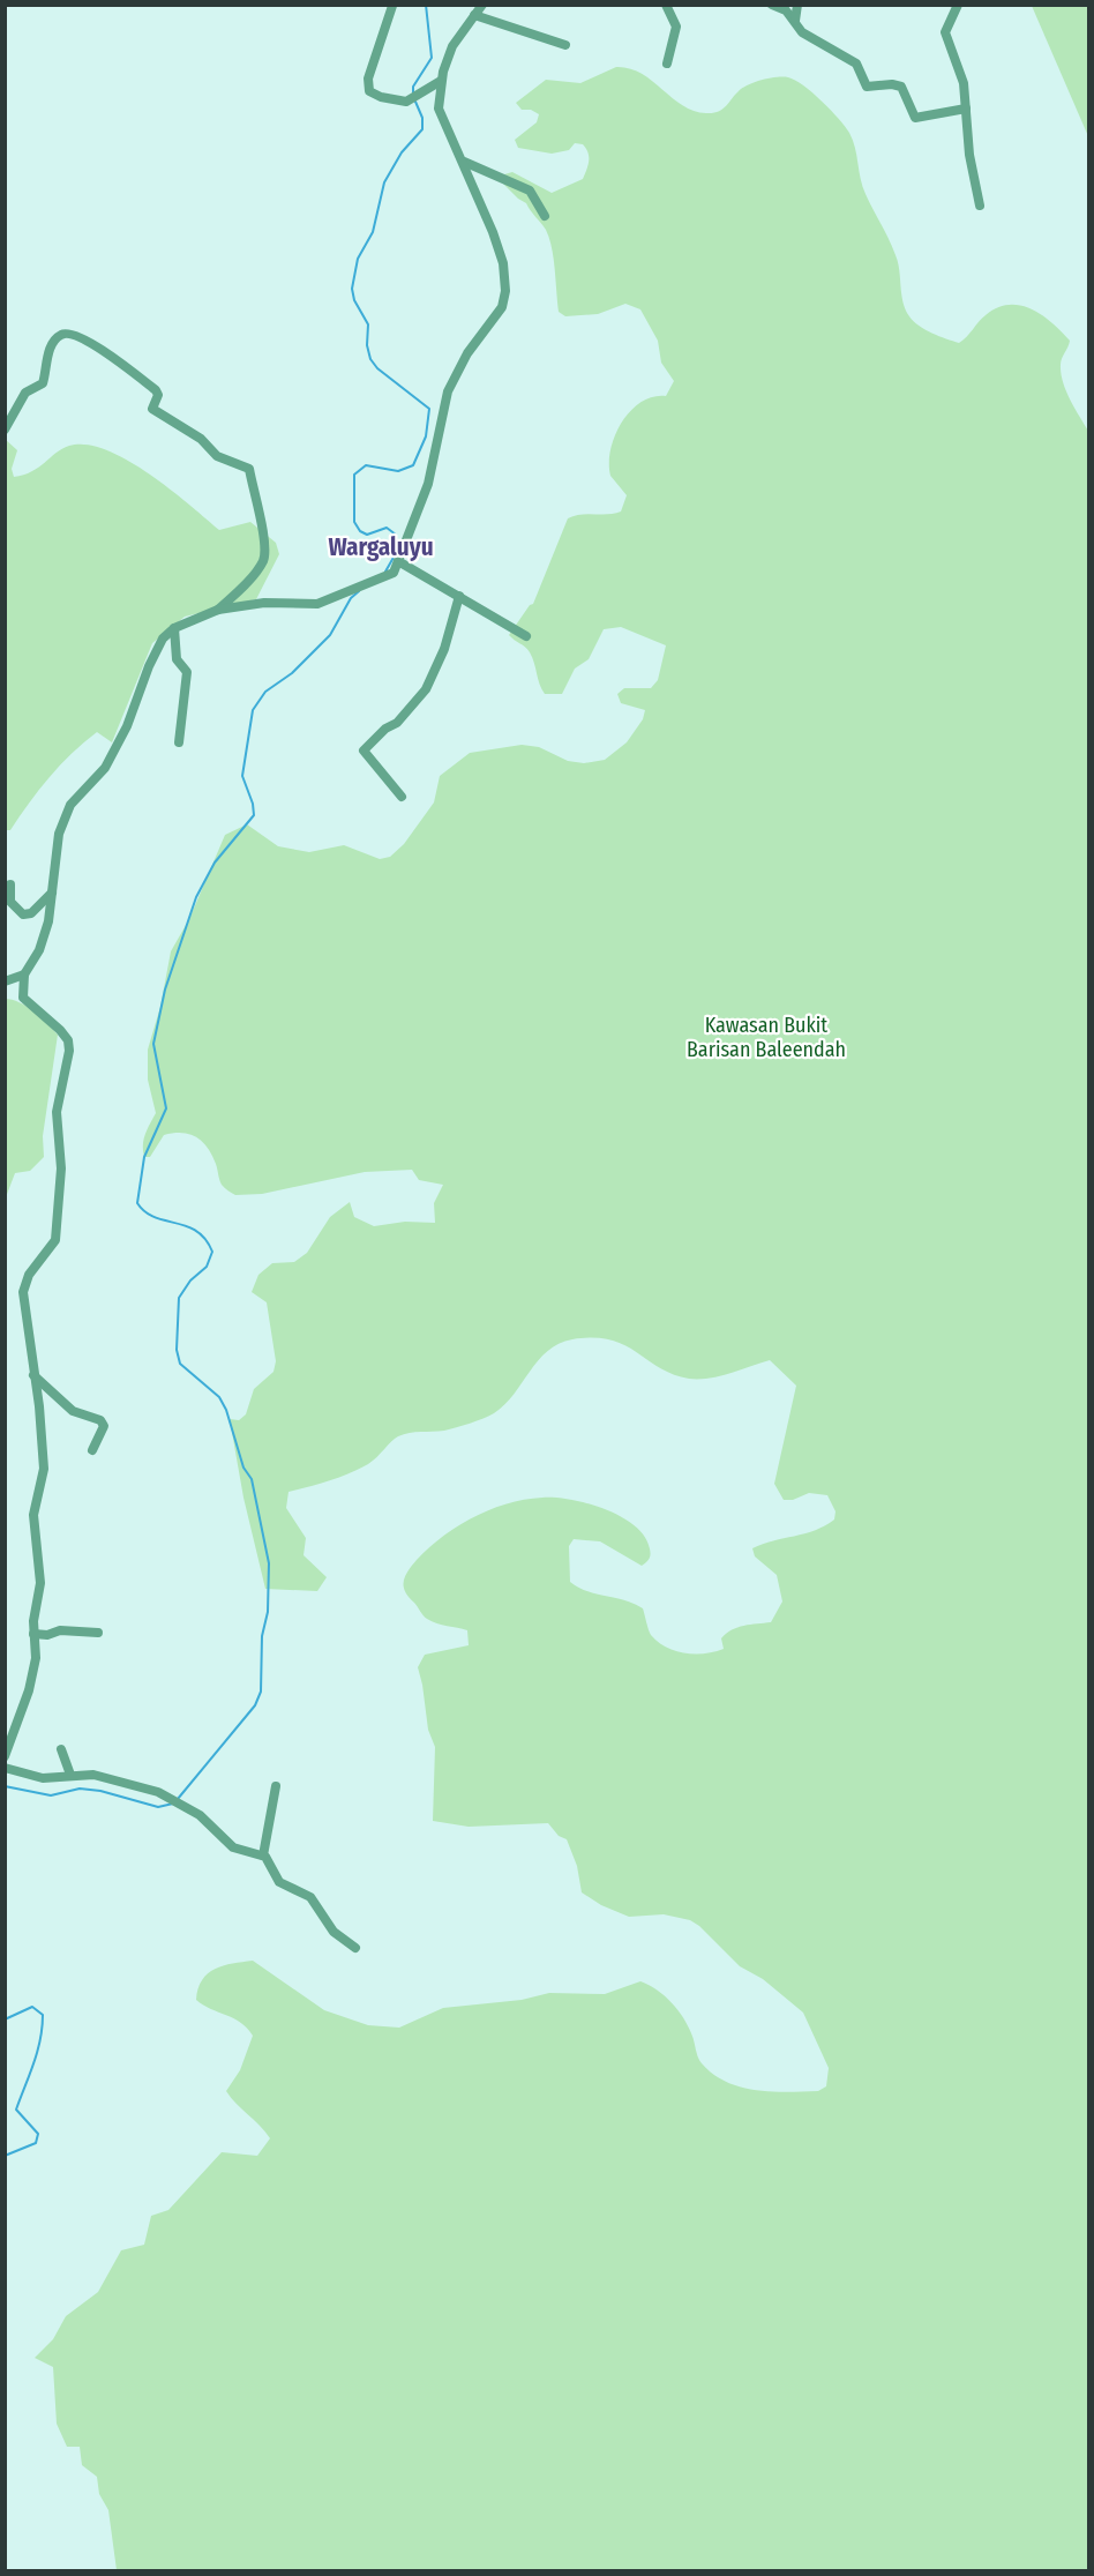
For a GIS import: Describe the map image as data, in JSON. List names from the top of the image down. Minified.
{"districts":["Wargaluyu"],"parks":["Kawasan Bukit Barisan Baleendah"]}
